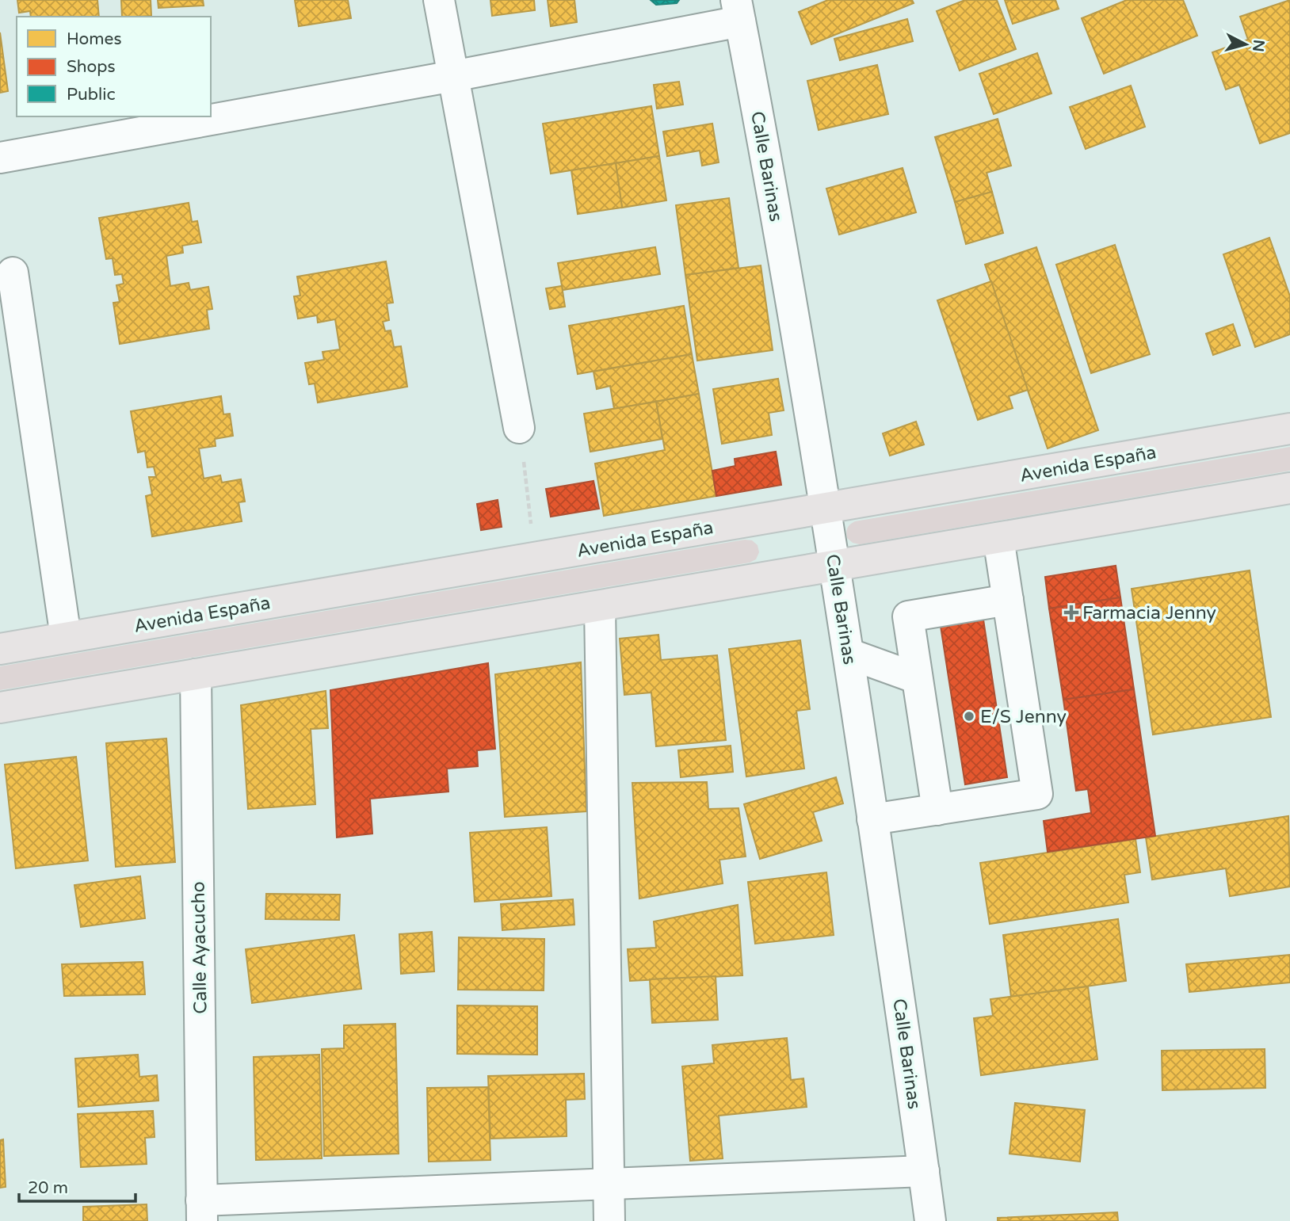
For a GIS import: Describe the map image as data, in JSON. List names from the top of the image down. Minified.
{"streets":{"main road":["Avenida España"],"street":["Calle Barinas","Calle Ayacucho"]},"crossings":[["Calle Barinas","Avenida España"]],"places":{"health":["Farmacia Jenny"],"other":["E/S Jenny"]},"legend":["Homes","Shops","Public"],"scale_bar":"20 m","north":"right"}
